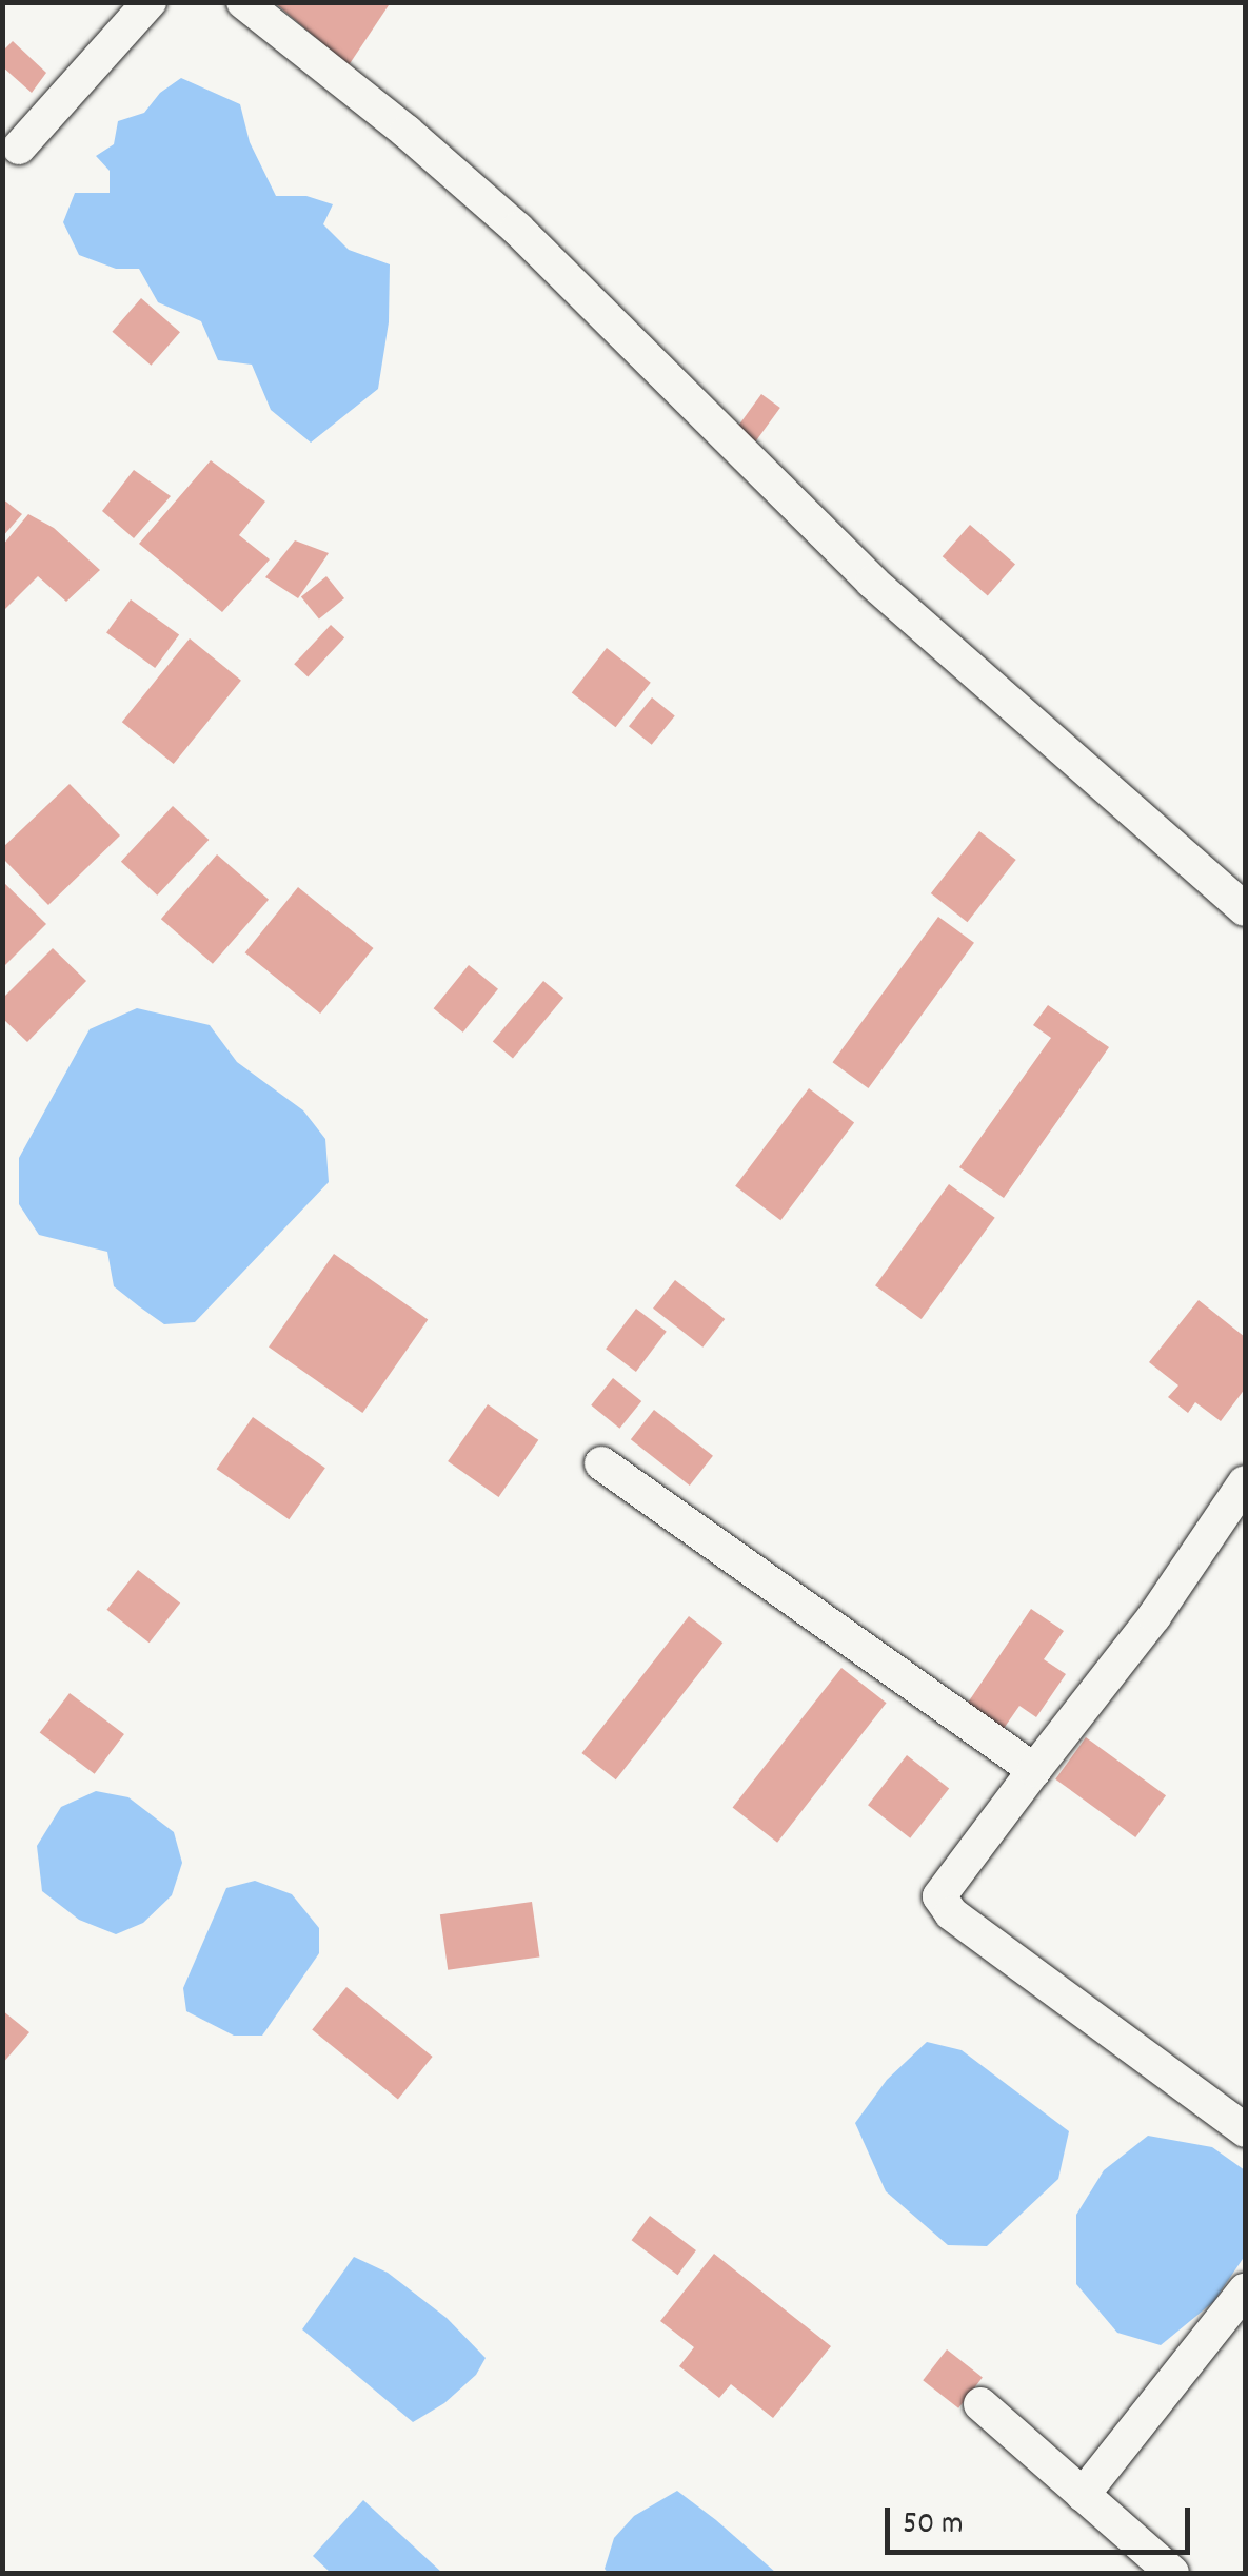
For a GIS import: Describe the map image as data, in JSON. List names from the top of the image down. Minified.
{"scale_bar":"50 m"}
